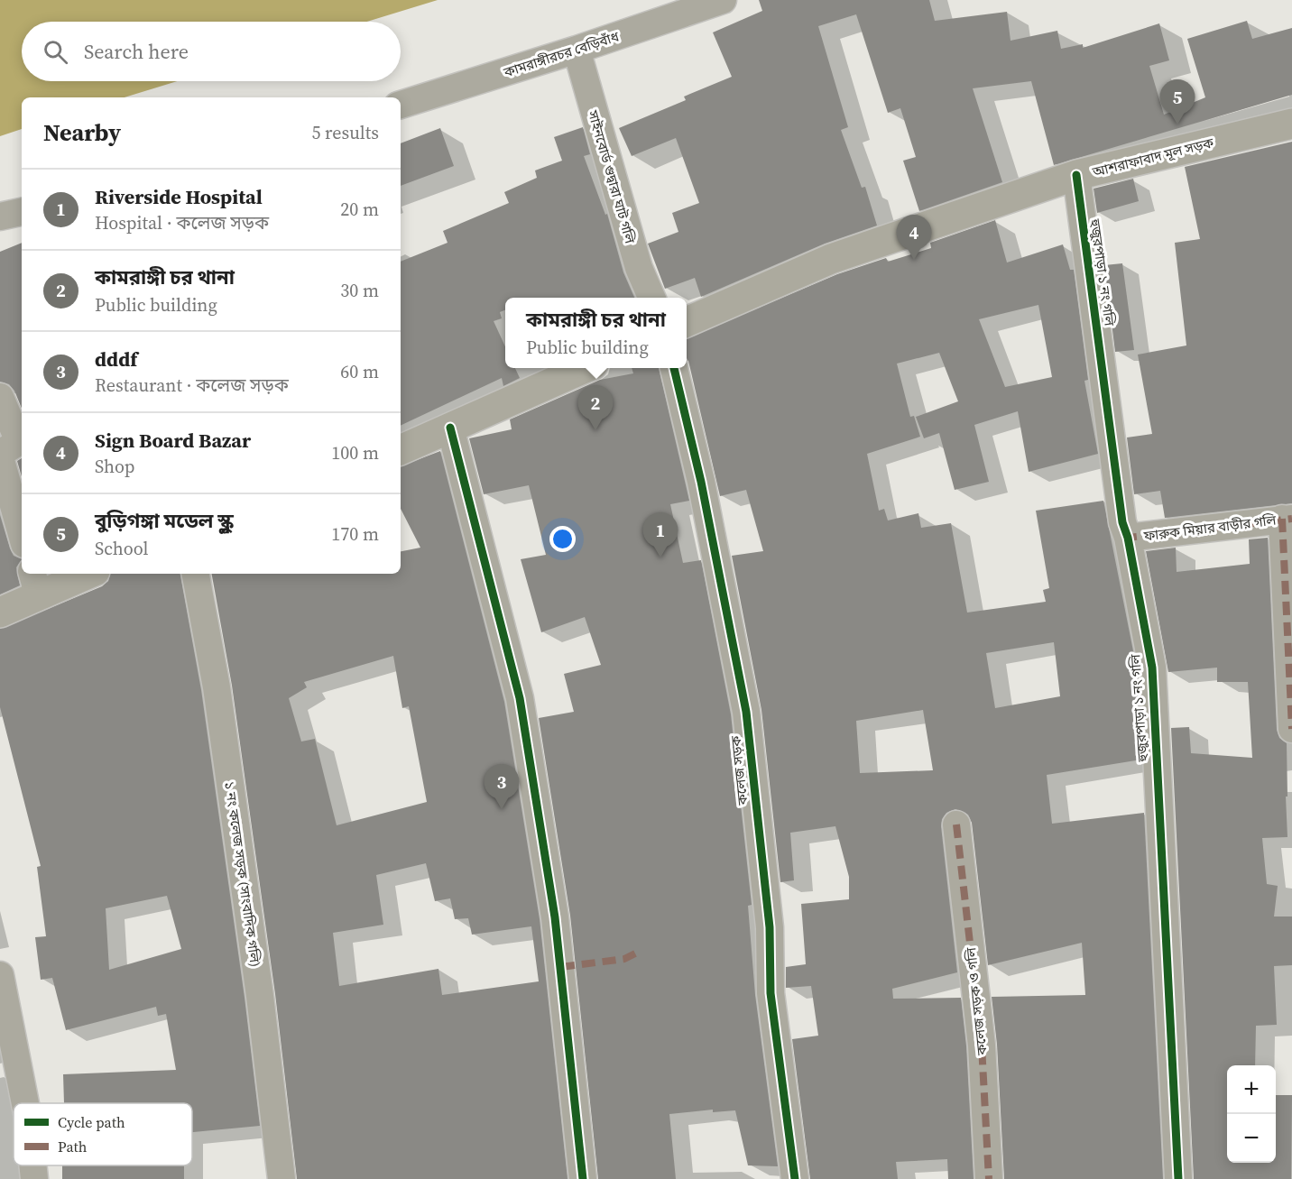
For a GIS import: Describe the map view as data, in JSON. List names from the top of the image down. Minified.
{"streets":{"street":["কামরাঙ্গীরচর বেড়িবাঁধ","আশরাফাবাদ মূল সড়ক","সাইনবোর্ড গুদ্বারা ঘাট গলি","হুজুরপাড়া ১ নং গলি","ফারুক মিয়ার বাড়ীর গলি","কলেজ সড়ক","১ নং কলেজ সড়ক (সাংবাদিক গলি)","কলেজ সড়ক ও গলি"]},"crossings":[["কামরাঙ্গীরচর বেড়িবাঁধ","সাইনবোর্ড গুদ্বারা ঘাট গলি"],["আশরাফাবাদ মূল সড়ক","হুজুরপাড়া ১ নং গলি"],["হুজুরপাড়া ১ নং গলি","ফারুক মিয়ার বাড়ীর গলি"]],"legend":["Cycle path","Path"],"page":{"search":"Search here","pins":["5","4","2","1","3"],"heading":["Nearby","5 results"],"list":[{"mark":"1","name":"Riverside Hospital","note":"Hospital · কলেজ সড়ক","value":"20 m"},{"mark":"2","name":"কামরাঙ্গী চর থানা","note":"Public building","value":"30 m"},{"mark":"3","name":"dddf","note":"Restaurant · কলেজ সড়ক","value":"60 m"},{"mark":"4","name":"Sign Board Bazar","note":"Shop","value":"100 m"},{"mark":"5","name":"বুড়িগঙ্গা মডেল স্কুল","note":"School","value":"170 m"}],"popup":["কামরাঙ্গী চর থানা","Public building"],"map_buttons":["+","−"]}}
